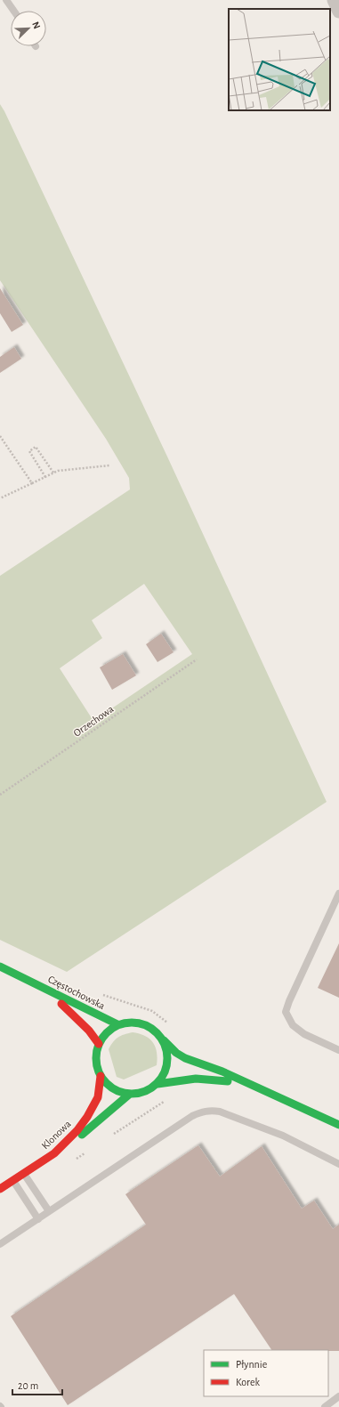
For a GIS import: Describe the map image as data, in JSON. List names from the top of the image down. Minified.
{"streets":{"main road":["Częstochowska","Klonowa"],"path":["Orzechowa"]},"crossings":[["Częstochowska","Klonowa"]],"legend":["Płynnie","Korek"],"scale_bar":"20 m","north":"top right"}
